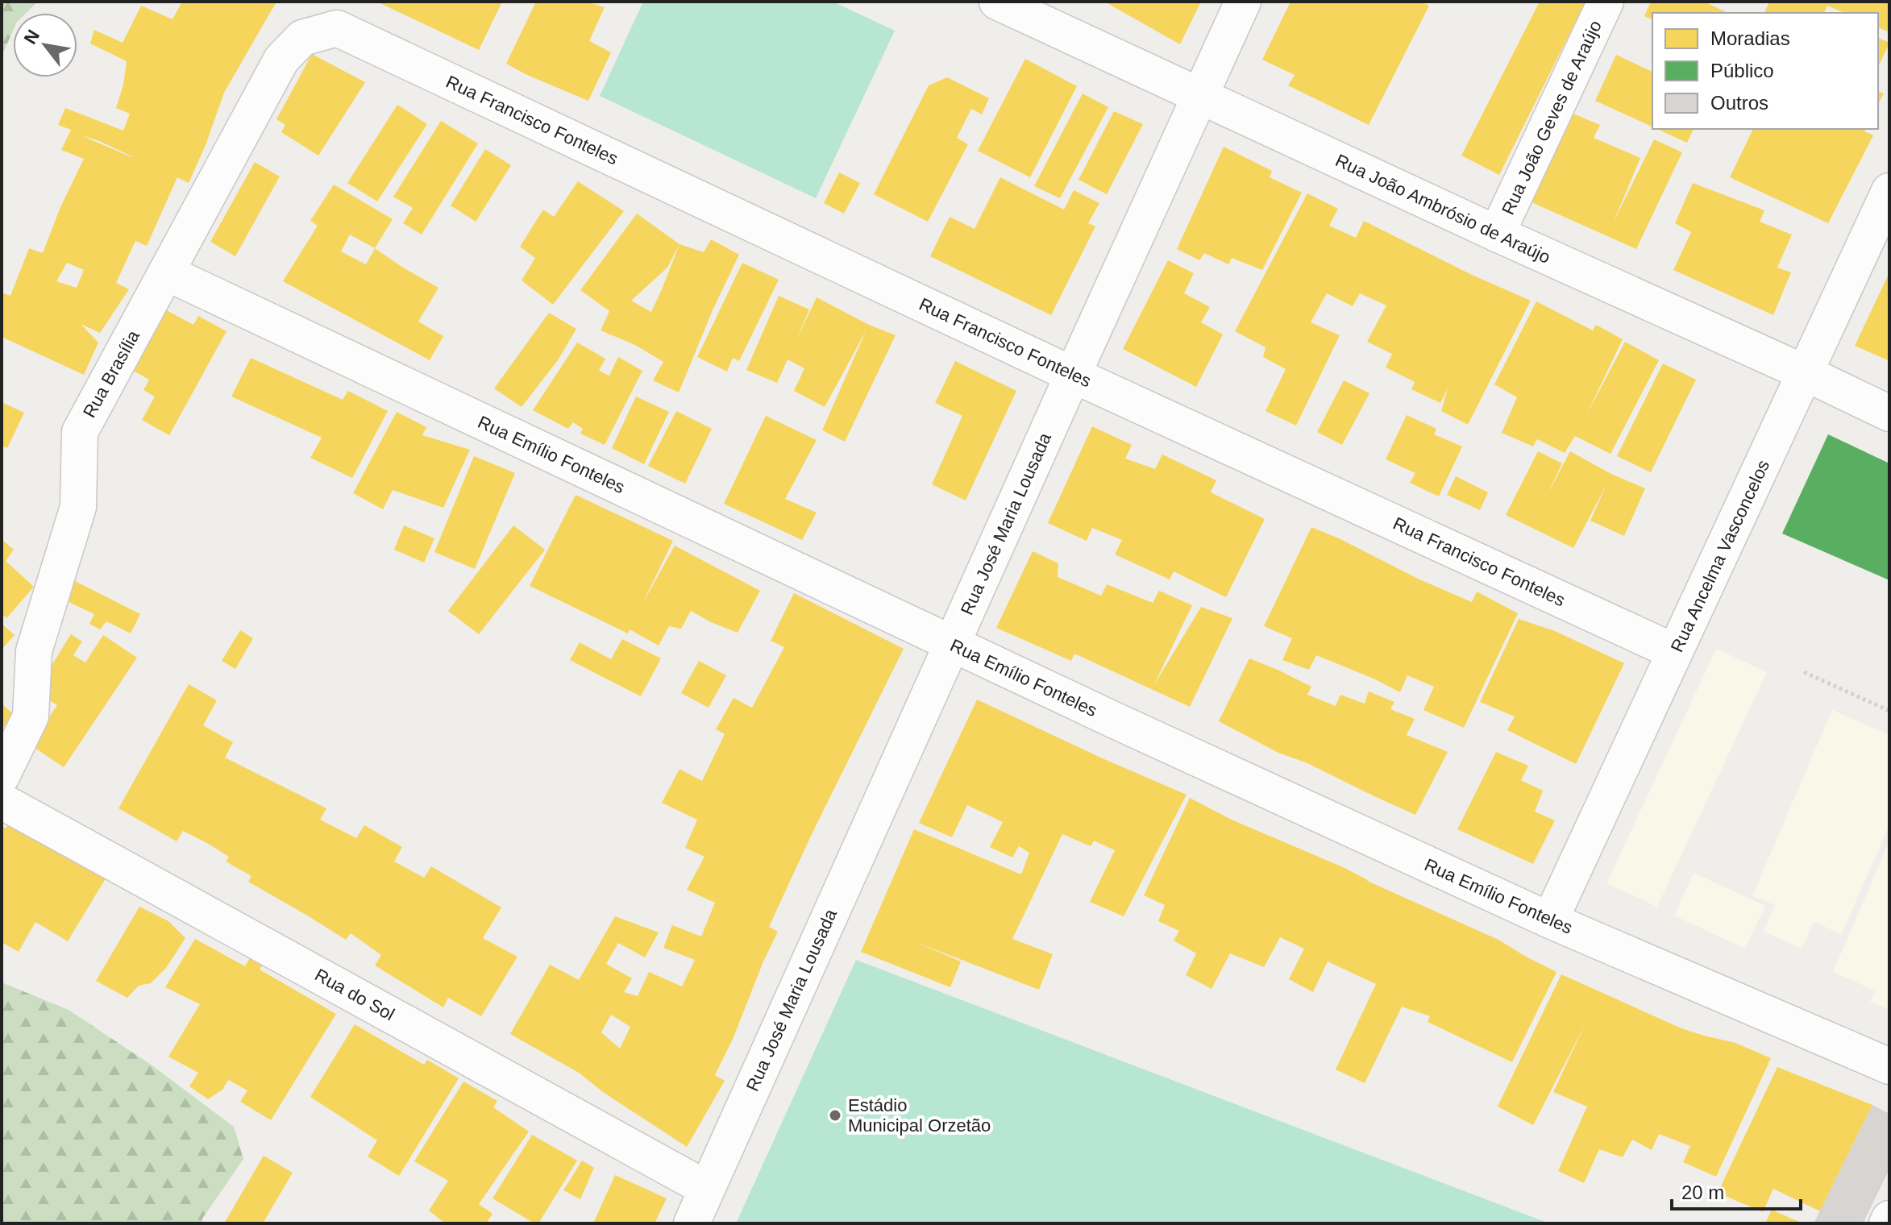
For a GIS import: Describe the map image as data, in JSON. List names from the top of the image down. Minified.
{"streets":{"street":["Rua João Geves de Araújo","Rua Francisco Fonteles","Rua João Ambrósio de Araújo","Rua Brasília","Rua Emílio Fonteles","Rua José Maria Lousada","Rua Ancelma Vasconcelos","Rua do Sol"]},"crossings":[["Rua João Geves de Araújo","Rua João Ambrósio de Araújo"],["Rua Francisco Fonteles","Rua Brasília"],["Rua Francisco Fonteles","Rua José Maria Lousada"],["Rua Francisco Fonteles","Rua Ancelma Vasconcelos"],["Rua João Ambrósio de Araújo","Rua José Maria Lousada"],["Rua João Ambrósio de Araújo","Rua Ancelma Vasconcelos"],["Rua Brasília","Rua Emílio Fonteles"],["Rua Emílio Fonteles","Rua José Maria Lousada"],["Rua Emílio Fonteles","Rua Ancelma Vasconcelos"],["Rua José Maria Lousada","Rua do Sol"]],"places":["Estádio Municipal Orzetão"],"legend":["Moradias","Público","Outros"],"scale_bar":"20 m","north":"top left"}
